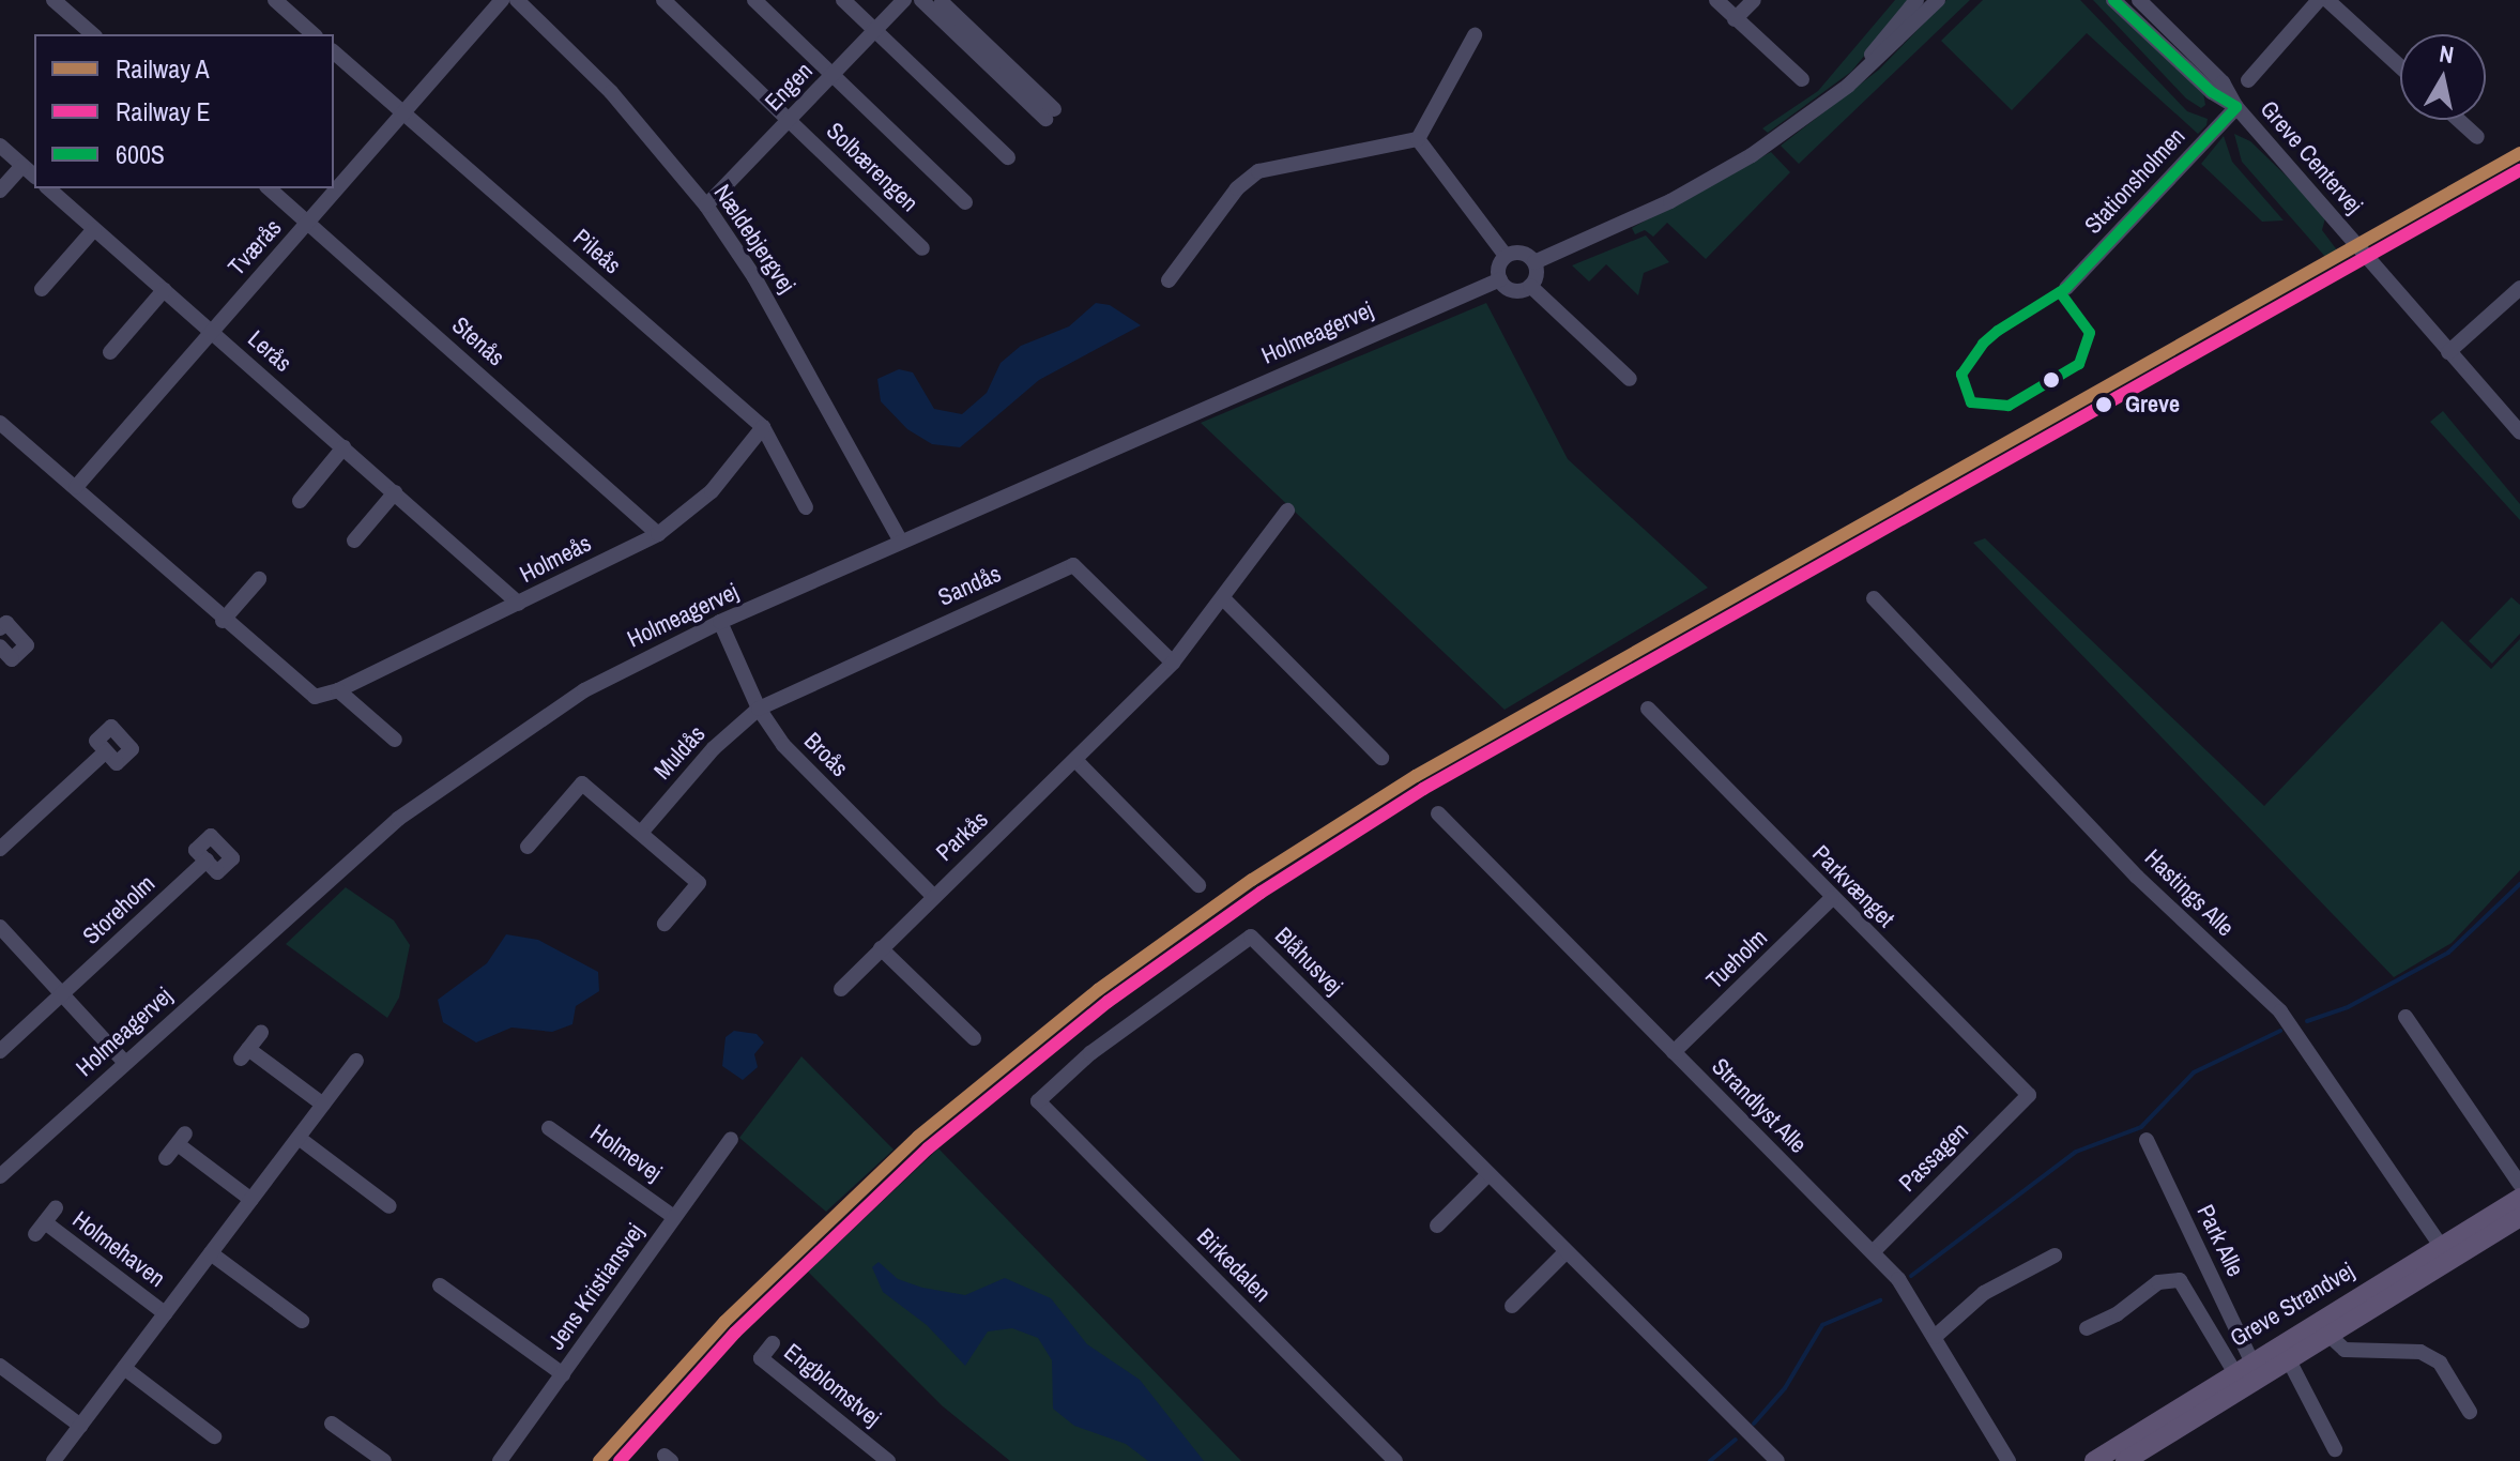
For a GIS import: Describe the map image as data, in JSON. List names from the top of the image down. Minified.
{"streets":{"main road":["Greve Strandvej"],"street":["Engen","Greve Centervej","Solbærengen","Stationsholmen","Nældebjergvej","Tværås","Pileås","Holmeagervej","Stenås","Lerås","Holmeås","Sandås","Muldås","Broås","Parkås","Parkvænget","Hastings Alle","Storeholm","Tueholm","Blåhusvej","Strandlyst Alle","Holmevej","Passagen","Park Alle","Holmehaven","Birkedalen","Jens Kristiansvej","Engblomstvej"]},"crossings":[["Engen","Solbærengen"],["Engen","Nældebjergvej"],["Greve Centervej","Stationsholmen"],["Nældebjergvej","Holmeagervej"],["Tværås","Pileås"],["Tværås","Stenås"],["Tværås","Lerås"],["Pileås","Holmeås"],["Holmeagervej","Broås"],["Stenås","Holmeås"],["Lerås","Holmeås"],["Sandås","Muldås"],["Sandås","Broås"],["Sandås","Parkås"],["Muldås","Broås"],["Broås","Parkås"],["Parkvænget","Tueholm"],["Parkvænget","Passagen"],["Hastings Alle","Greve Strandvej"],["Tueholm","Strandlyst Alle"],["Blåhusvej","Birkedalen"],["Strandlyst Alle","Passagen"],["Holmevej","Jens Kristiansvej"],["Park Alle","Greve Strandvej"]],"places":["Greve"],"lines":["transit line 600S","rail line A","rail line E"],"legend":["Railway A","Railway E","600S"],"north":"top"}
